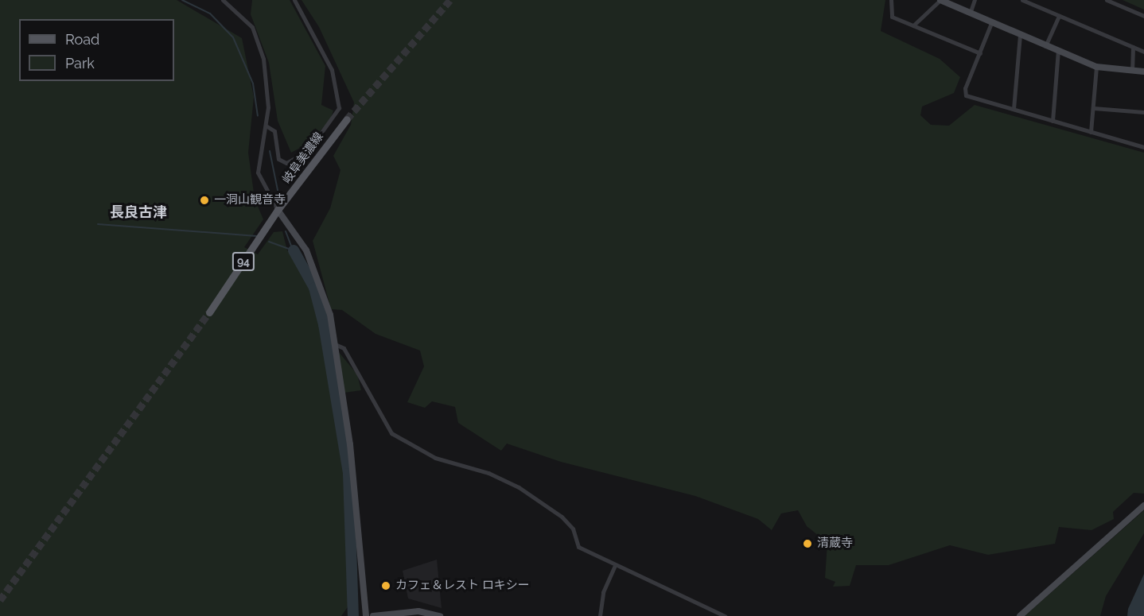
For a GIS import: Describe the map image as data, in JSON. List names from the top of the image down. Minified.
{"streets":{"main road":["岐阜美濃線","94"]},"crossings":[["岐阜美濃線","94"]],"districts":["長良古津"],"places":["一洞山観音寺","清蔵寺","カフェ＆レスト ロキシー"],"legend":["Road","Park"]}
